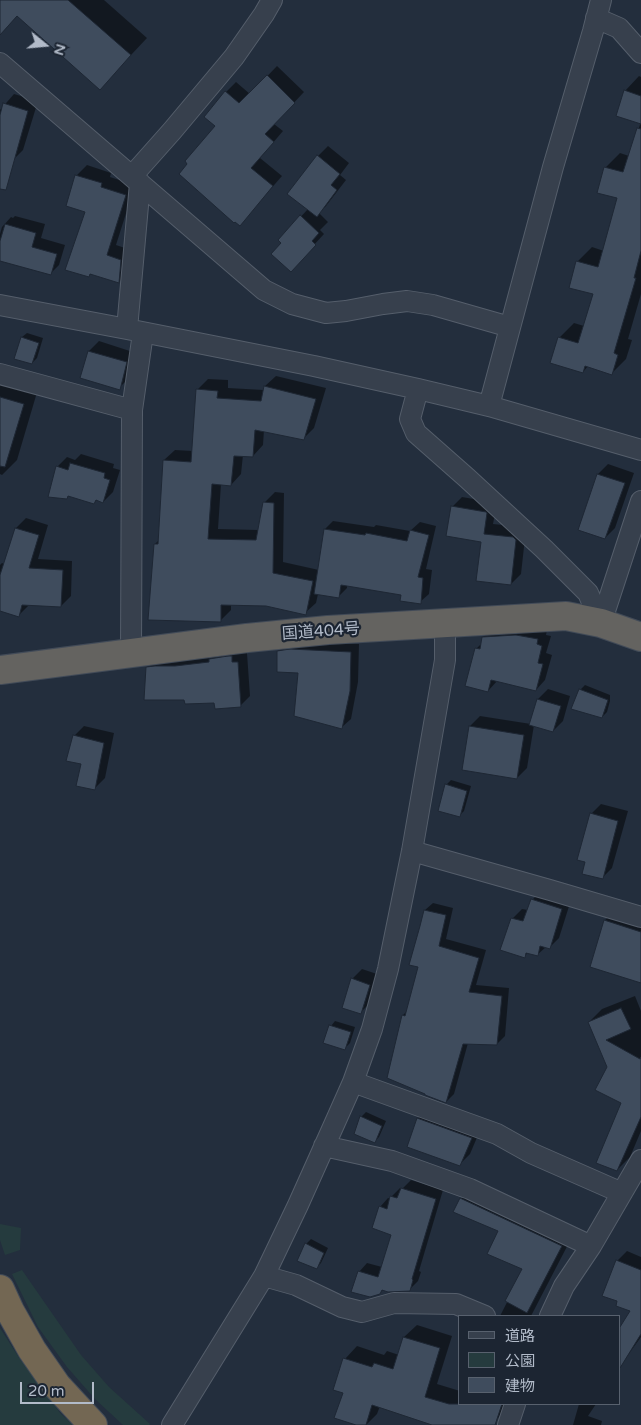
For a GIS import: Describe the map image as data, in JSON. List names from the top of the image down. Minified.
{"streets":{"highway":["国道404号"]},"legend":["道路","公園","建物"],"scale_bar":"20 m","north":"right"}
